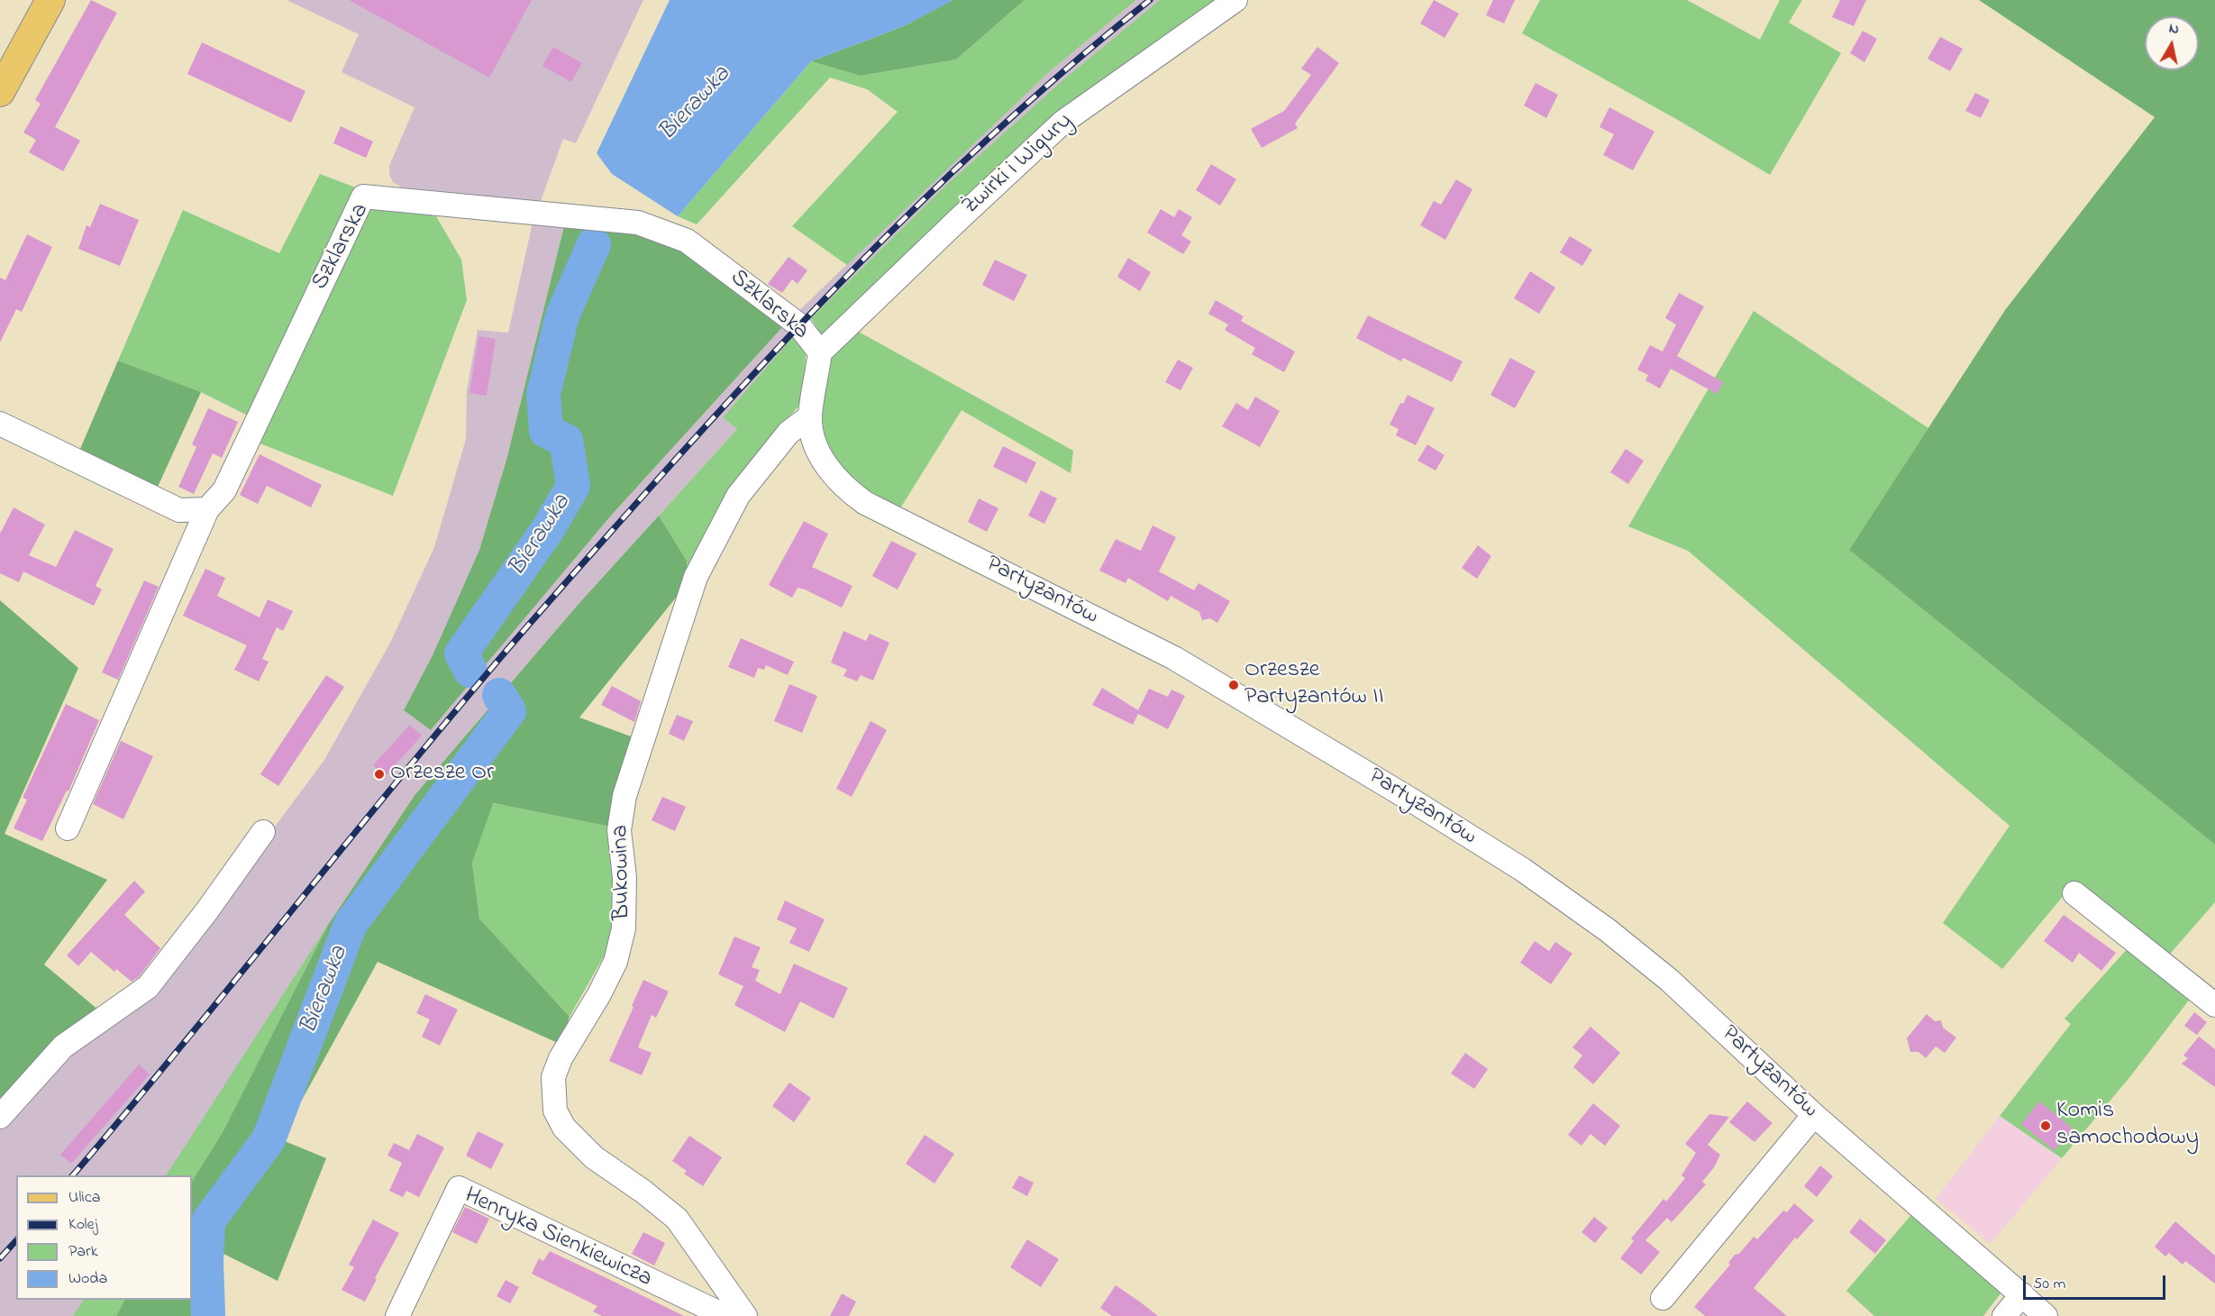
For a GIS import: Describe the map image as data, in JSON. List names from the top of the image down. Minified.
{"streets":{"street":["Żwirki i Wigury","Szklarska","Partyzantów","Bukowina","Henryka Sienkiewicza"]},"crossings":[["Żwirki i Wigury","Szklarska"],["Żwirki i Wigury","Partyzantów"],["Szklarska","Partyzantów"],["Partyzantów","Bukowina"]],"water":["Bierawka"],"places":["Orzesze Partyzantów II","Orzesze Or","Komis samochodowy"],"legend":["Ulica","Kolej","Park","Woda"],"scale_bar":"50 m","north":"top"}
